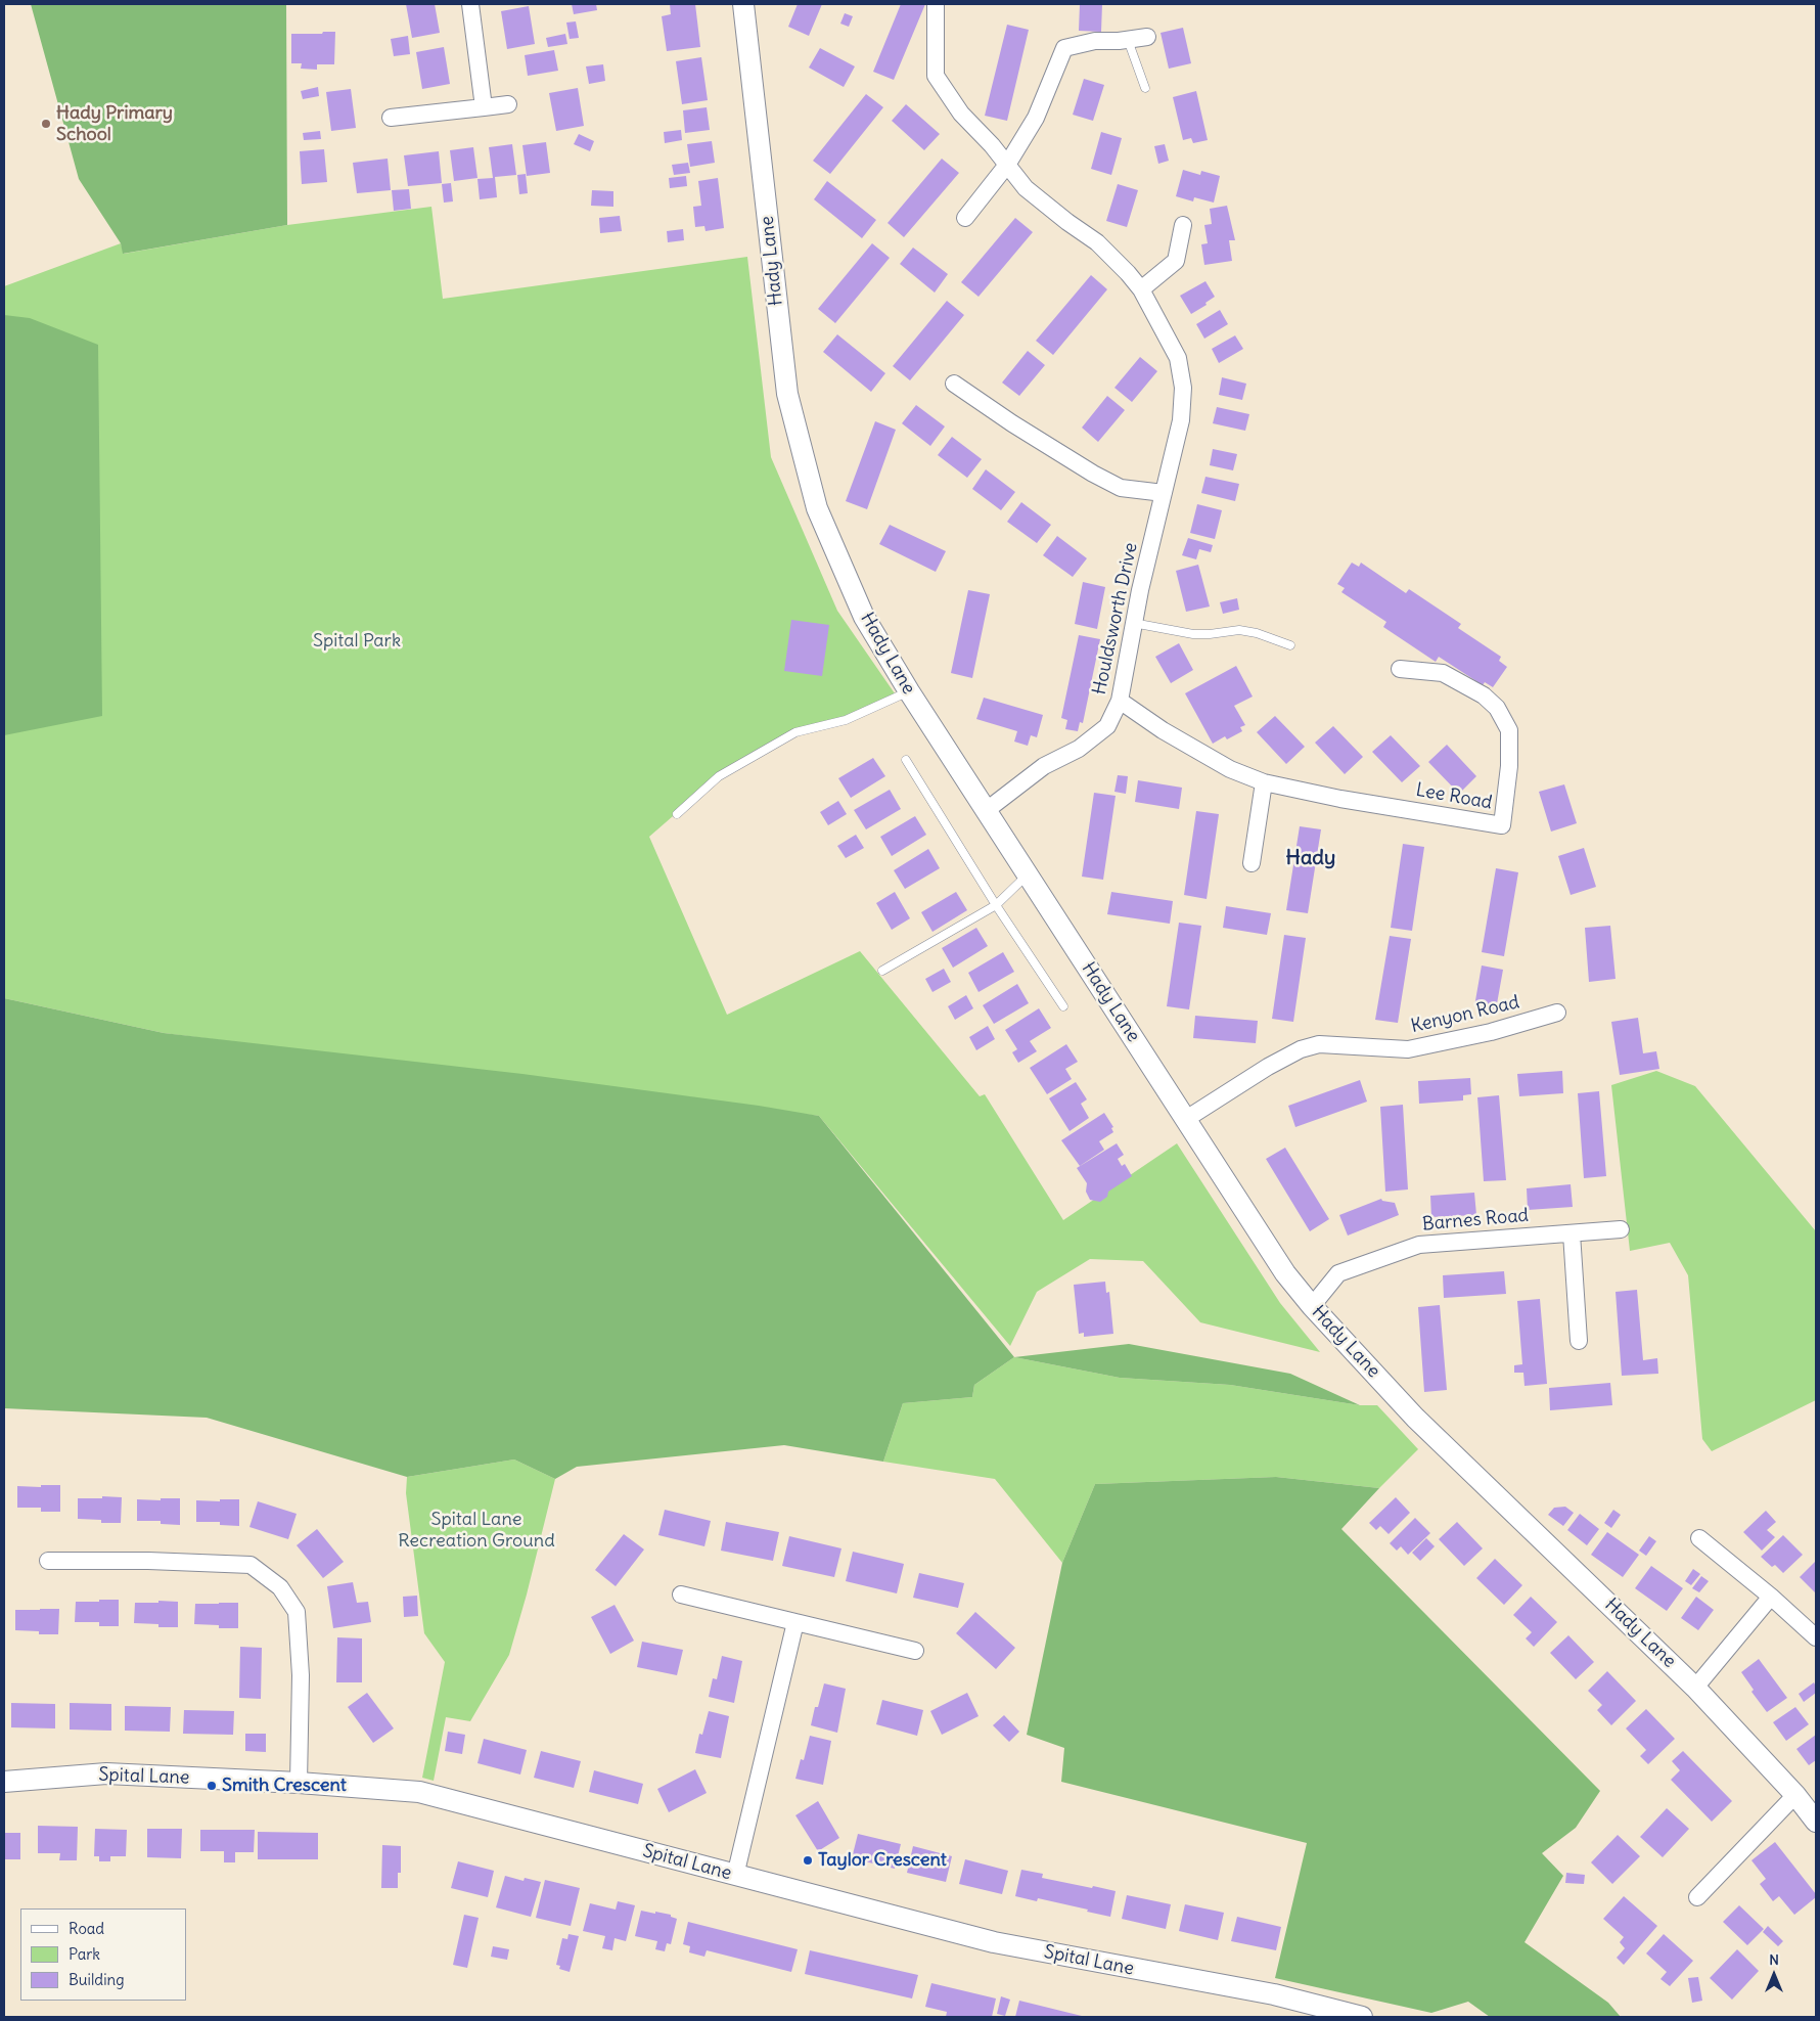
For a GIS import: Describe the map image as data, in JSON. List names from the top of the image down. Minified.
{"streets":{"street":["Hady Lane","Houldsworth Drive","Lee Road","Kenyon Road","Barnes Road","Spital Lane"]},"crossings":[["Hady Lane","Houldsworth Drive"],["Hady Lane","Kenyon Road"],["Hady Lane","Barnes Road"],["Houldsworth Drive","Lee Road"]],"districts":["Hady"],"parks":["Spital Park","Spital Lane Recreation Ground"],"places":["Hady Primary School","Smith Crescent","Taylor Crescent"],"legend":["Road","Park","Building"],"north":"top"}
